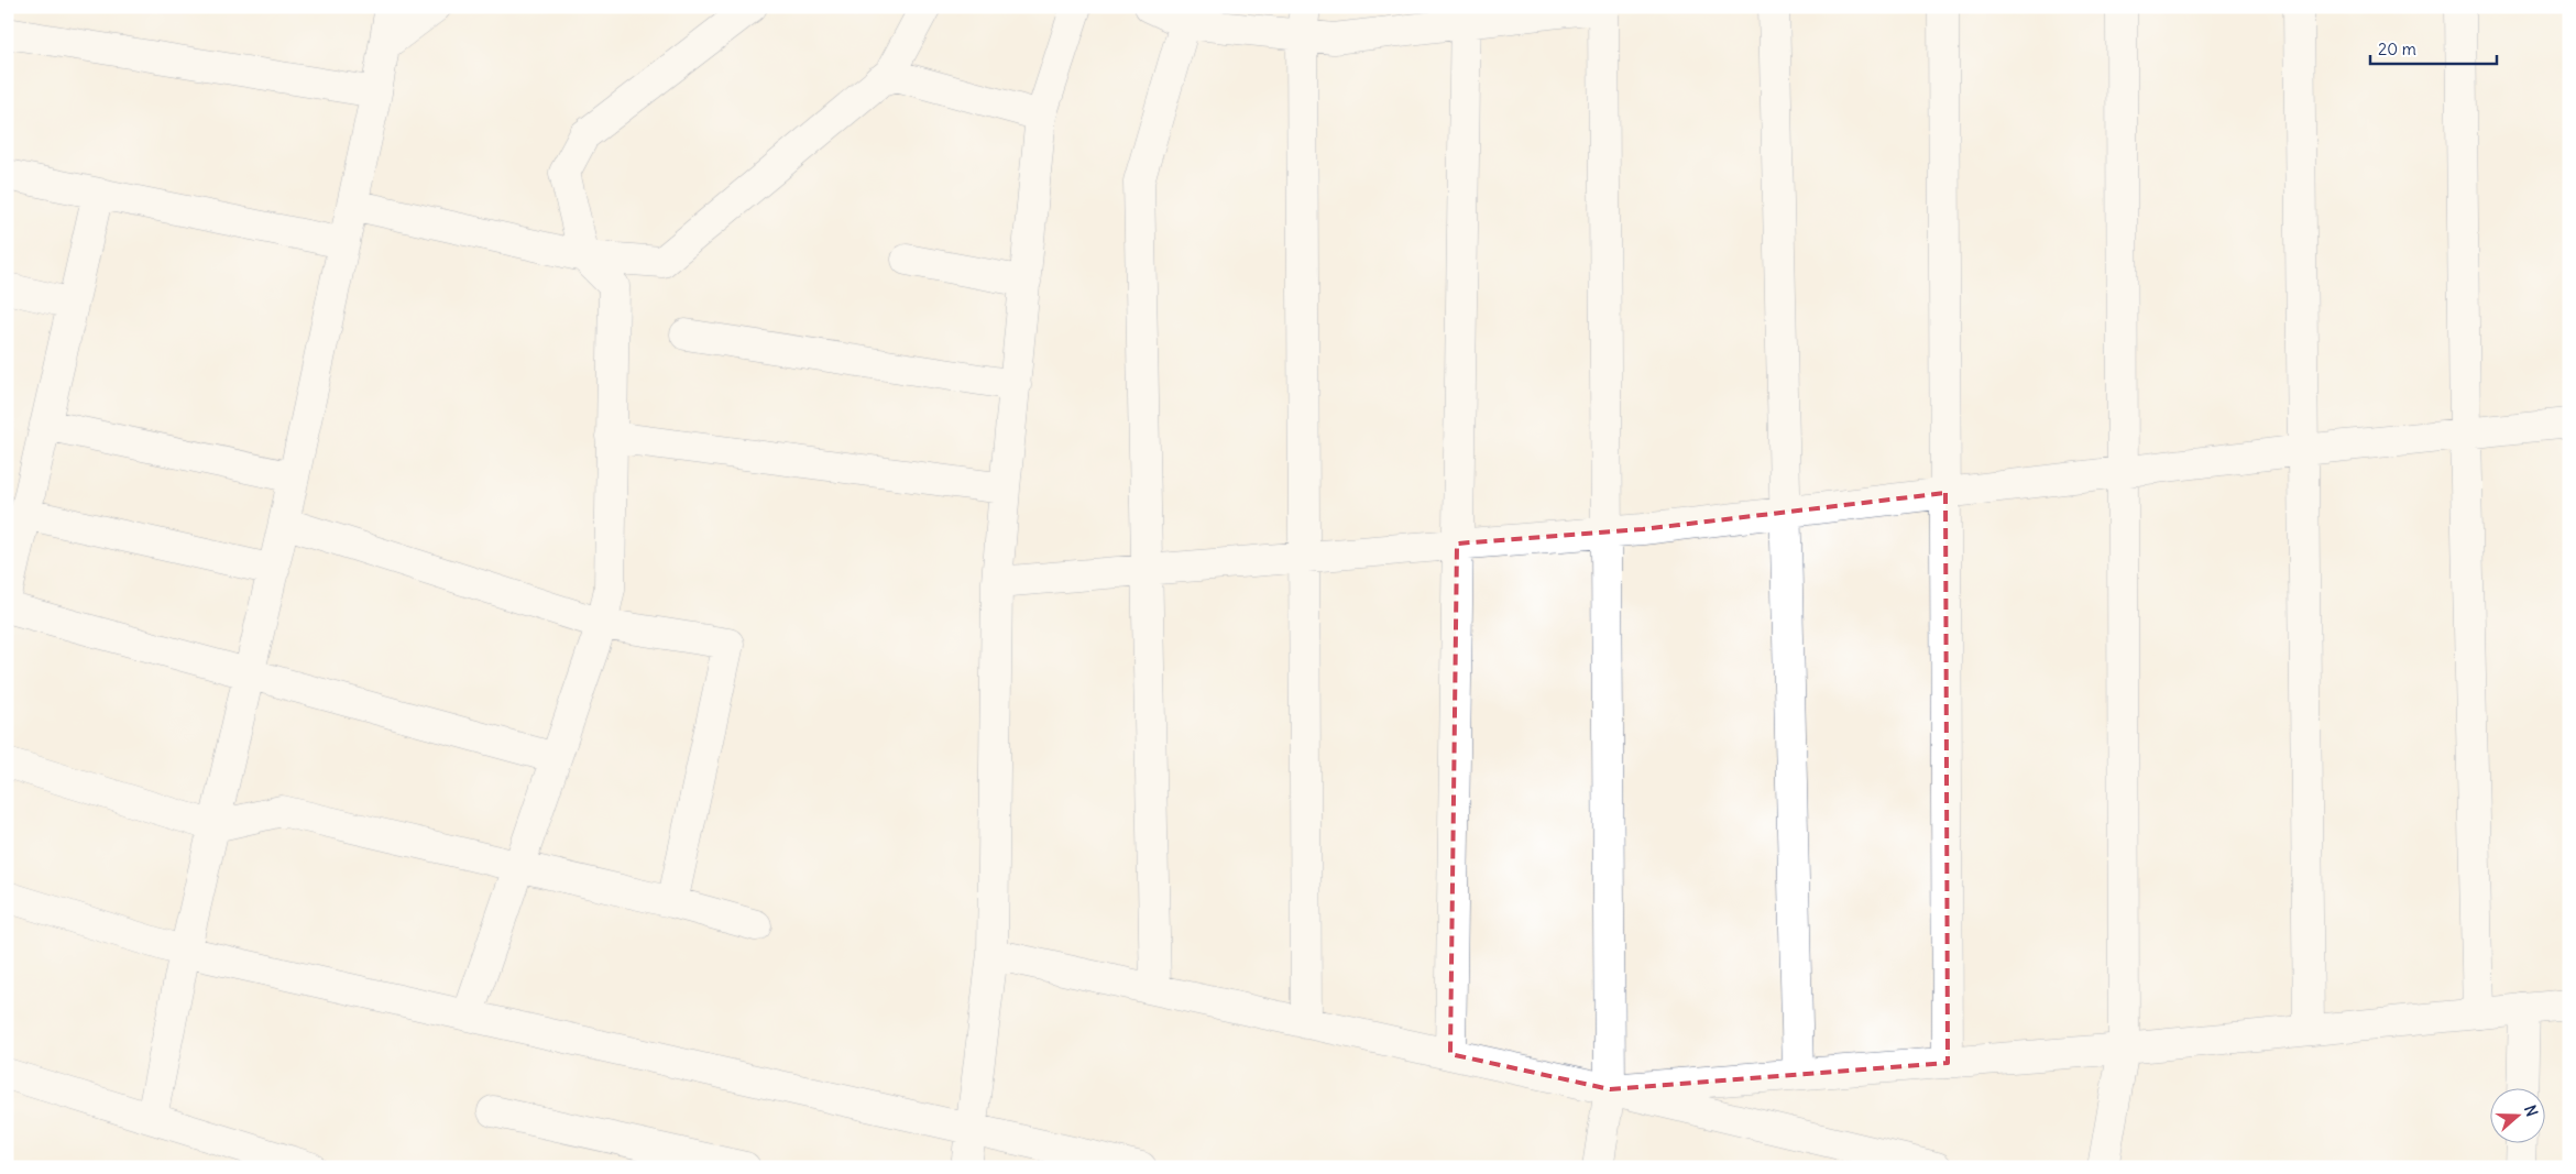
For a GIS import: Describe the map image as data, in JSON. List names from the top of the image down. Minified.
{"scale_bar":"20 m","north":"right"}
